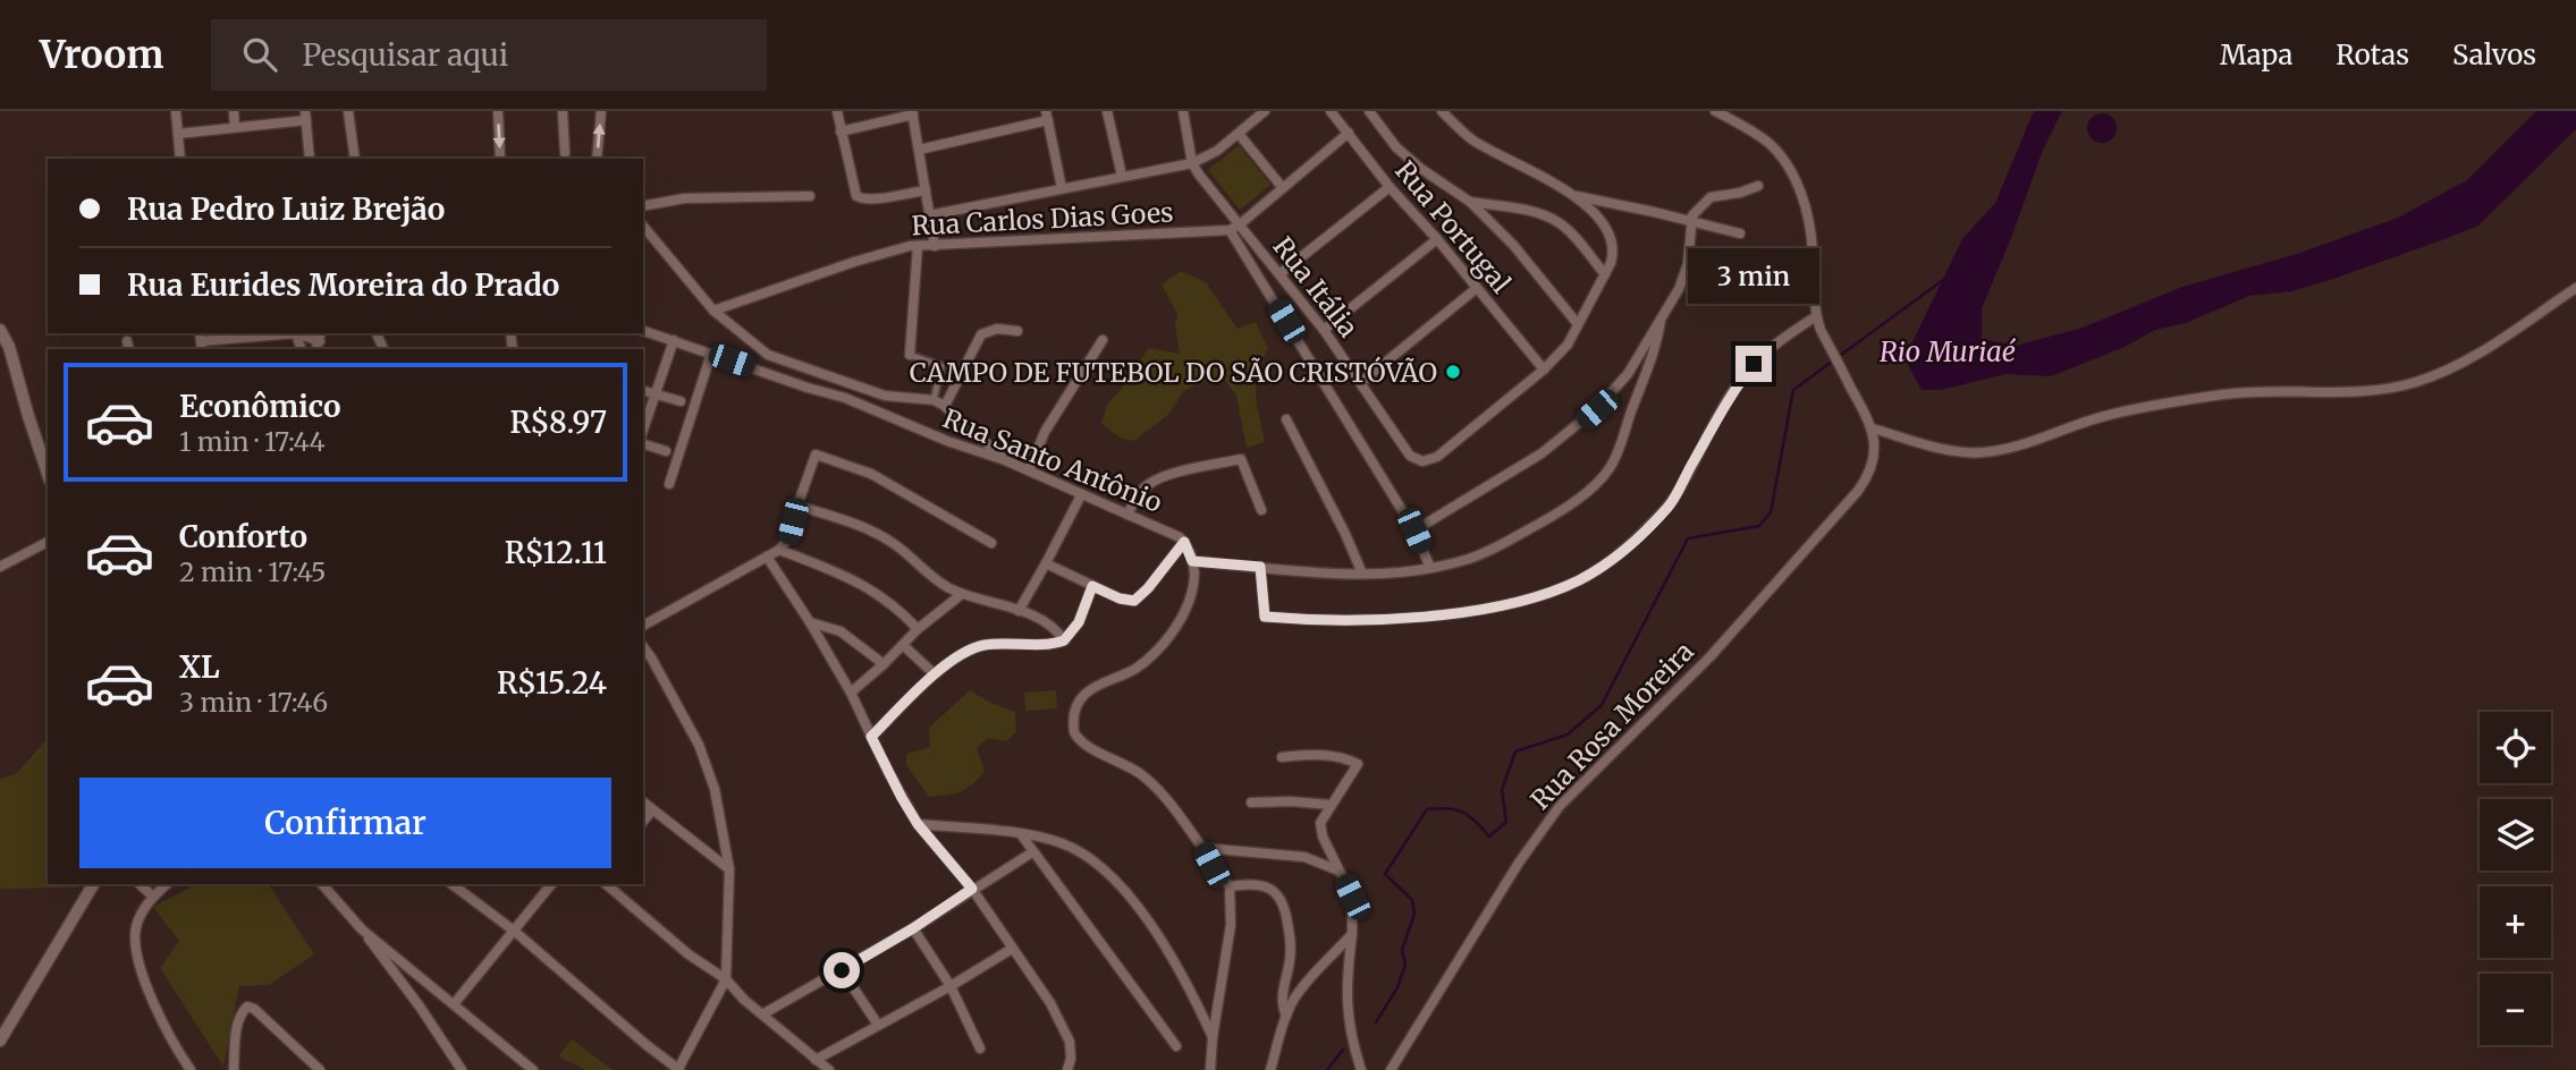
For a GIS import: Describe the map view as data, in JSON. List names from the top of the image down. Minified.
{"streets":{"street":["Rua Carlos Dias Goes","Rua Portugal","Rua Itália","Rua Santo Antônio","Rua Rosa Moreira"]},"crossings":[["Rua Carlos Dias Goes","Rua Portugal"],["Rua Carlos Dias Goes","Rua Itália"],["Rua Portugal","Rua Itália"]],"water":["Rio Muriaé"],"places":["CAMPO DE FUTEBOL DO SÃO CRISTÓVÃO"],"page":{"header":"Vroom","search":"Pesquisar aqui","nav":["Mapa","Rotas","Salvos"],"banner":["Rua Pedro Luiz Brejão","Rua Eurides Moreira do Prado"],"bubble":"3 min","list":[{"name":"Econômico","note":"1 min · 17:44","value":"R$8.97"},{"name":"Conforto","note":"2 min · 17:45","value":"R$12.11"},{"name":"XL","note":"3 min · 17:46","value":"R$15.24"}],"map_buttons":["+","−"],"buttons":"Confirmar"}}
